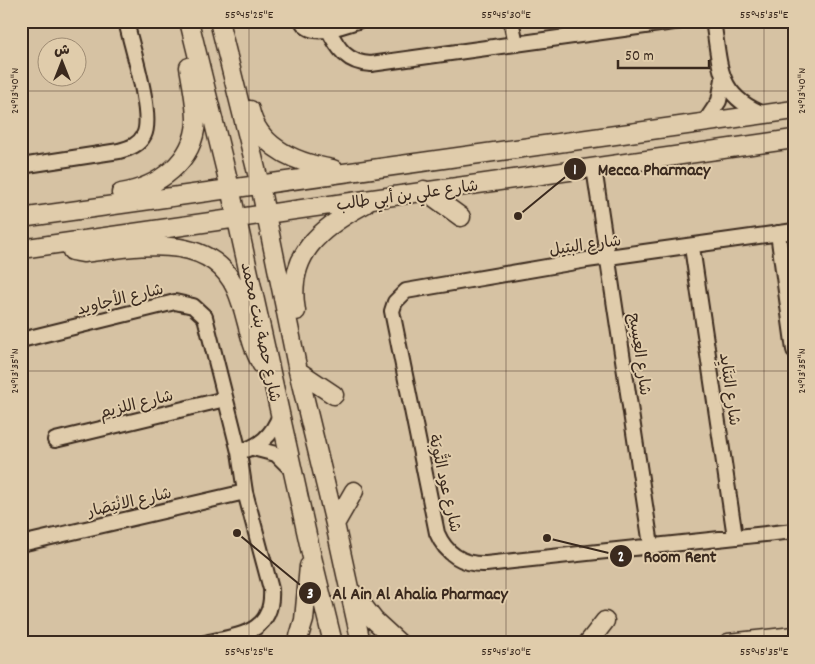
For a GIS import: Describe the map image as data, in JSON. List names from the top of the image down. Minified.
{"streets":{"main road":["شارع علي بن أبي طالب","شارع حصة بنت محمد"],"street":["شارع البتيل","شارع الأجاويد","شارع العِسِيج","شارع البَنَايِد","شارع اللزيم","شارع عود التُّوبَة","شارع الانْتِصَار"]},"crossings":[["شارع علي بن أبي طالب","شارع حصة بنت محمد"],["شارع علي بن أبي طالب","شارع العِسِيج"],["شارع البتيل","شارع العِسِيج"],["شارع البتيل","شارع البَنَايِد"],["شارع البتيل","شارع عود التُّوبَة"],["شارع الأجاويد","شارع اللزيم"],["شارع الأجاويد","شارع الانْتِصَار"],["شارع العِسِيج","شارع عود التُّوبَة"],["شارع البَنَايِد","شارع عود التُّوبَة"]],"places":["Mecca Pharmacy","Al Ain Al Ahalia Pharmacy","Room Rent"],"scale_bar":"50 m","north":"top","coordinates":["55°45'25\"E","55°45'30\"E","55°45'35\"E","24°13'40\"N","24°13'35\"N"]}
